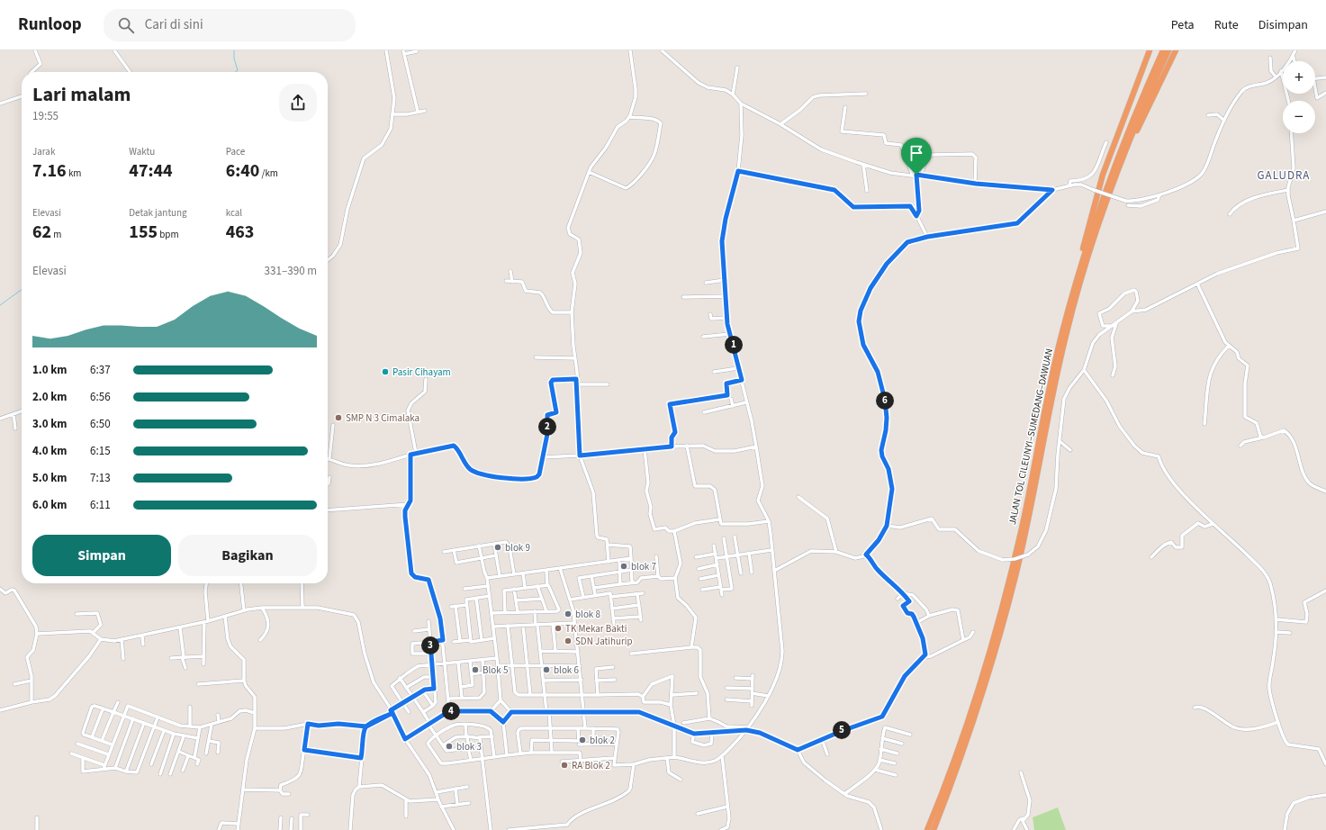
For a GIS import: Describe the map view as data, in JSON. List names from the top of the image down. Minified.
{"streets":{"highway":["JALAN TOL CILEUNYI–SUMEDANG–DAWUAN"]},"districts":["GALUDRA"],"places":["Pasir Cihayam","SMP N 3 Cimalaka","blok 9","blok 7","blok 8","TK Mekar Bakti","SDN Jatihurip","Blok 5","blok 6","blok 2","blok 3","RA Blok 2"],"page":{"header":"Runloop","search":"Cari di sini","nav":["Peta","Rute","Disimpan"],"map_buttons":["+","−"],"heading":["Lari malam","19:55"],"stats":[["Jarak","7.16 km"],["Waktu","47:44"],["Pace","6:40 /km"],["Elevasi","62 m"],["Detak jantung","155 bpm"],["kcal","463"]],"chart":["Elevasi","331–390 m"],"pins":["1","6","2","3","4","5"],"list":[{"name":"1.0 km","note":"6:37"},{"name":"2.0 km","note":"6:56"},{"name":"3.0 km","note":"6:50"},{"name":"4.0 km","note":"6:15"},{"name":"5.0 km","note":"7:13"},{"name":"6.0 km","note":"6:11"}],"buttons":["Simpan","Bagikan"]}}
